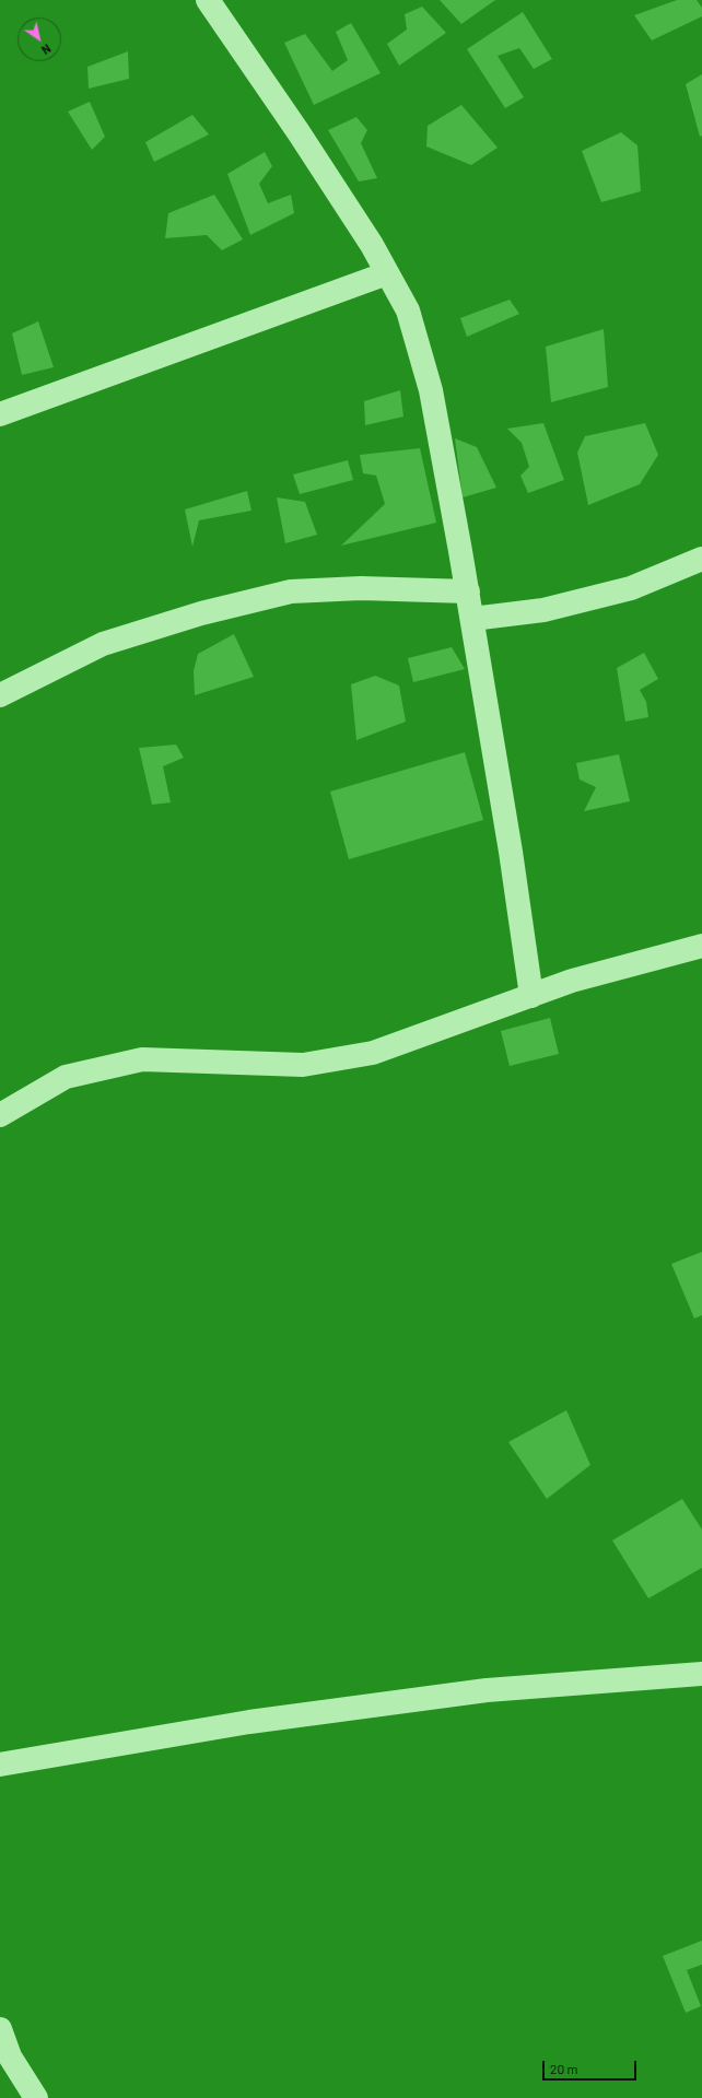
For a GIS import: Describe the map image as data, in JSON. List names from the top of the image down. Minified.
{"scale_bar":"20 m","north":"bottom right"}
